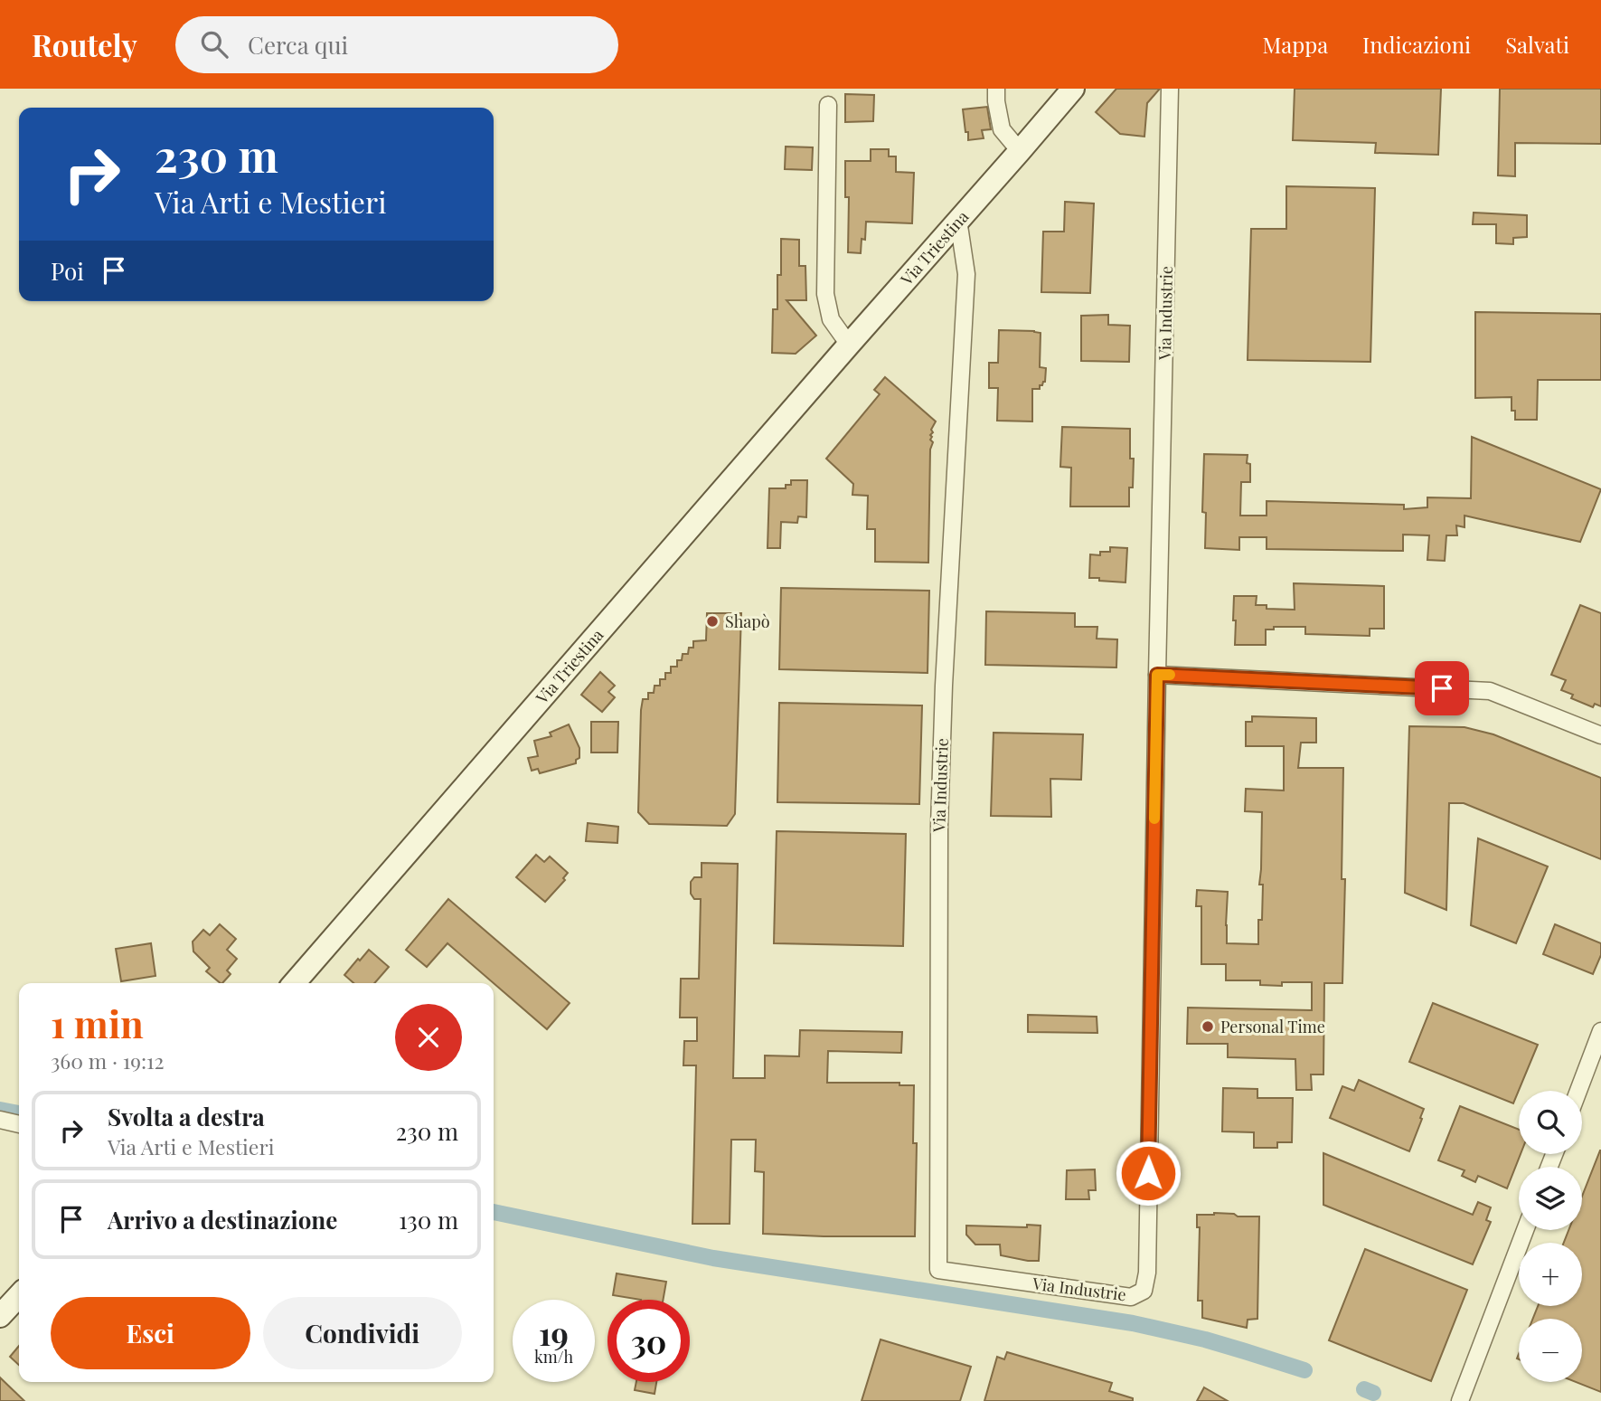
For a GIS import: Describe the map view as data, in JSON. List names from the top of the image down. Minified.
{"streets":{"main road":["Via Triestina"],"street":["Via Industrie"]},"crossings":[["Via Triestina","Via Industrie"]],"places":["Shapò","Personal Time"],"page":{"header":"Routely","search":"Cerca qui","nav":["Mappa","Indicazioni","Salvati"],"turn":["230 m","Via Arti e Mestieri"],"then":"Poi","heading":["1 min","360 m · 19:12"],"map_buttons":["+","−"],"list":[{"name":"Svolta a destra","note":"Via Arti e Mestieri","value":"230 m"},{"name":"Arrivo a destinazione","value":"130 m"}],"buttons":["Esci","Condividi"],"speed":"19 km/h","limit":"30"}}
